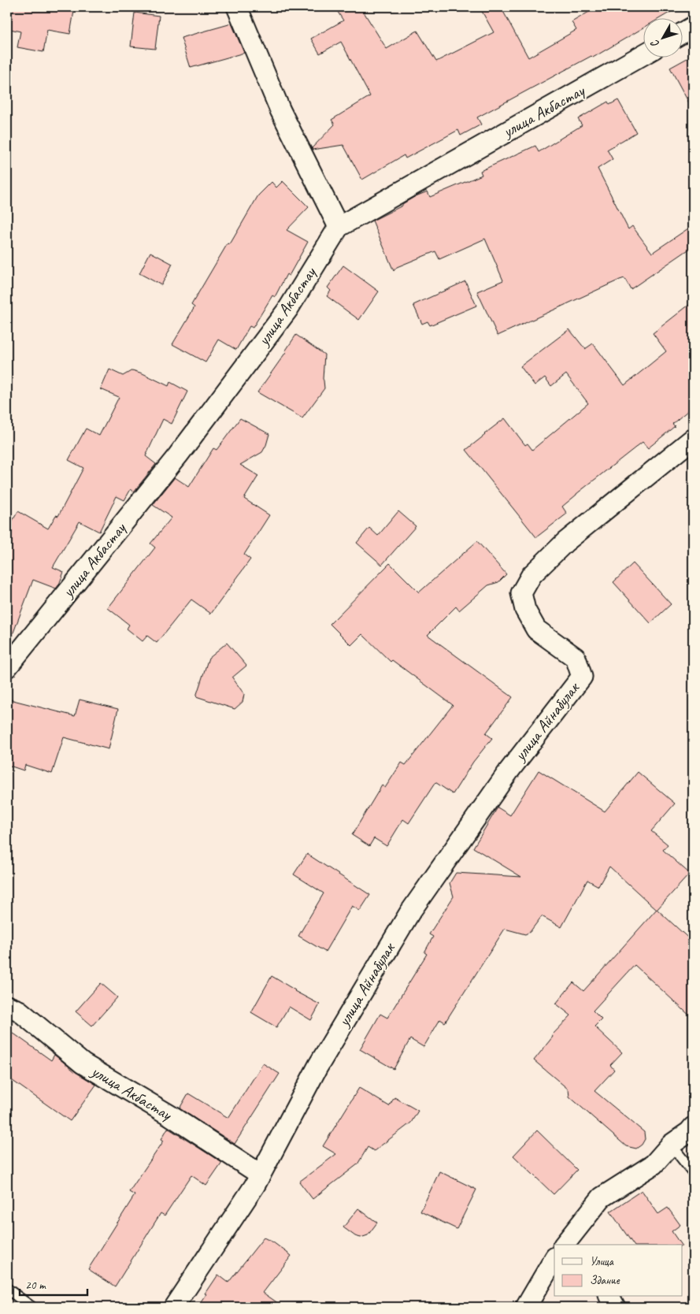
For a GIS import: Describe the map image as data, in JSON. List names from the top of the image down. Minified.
{"streets":{"street":["улица Акбастау","улица Айнабулак"]},"crossings":[["улица Акбастау","улица Айнабулак"]],"legend":["Улица","Здание"],"scale_bar":"20 m","north":"bottom left"}
